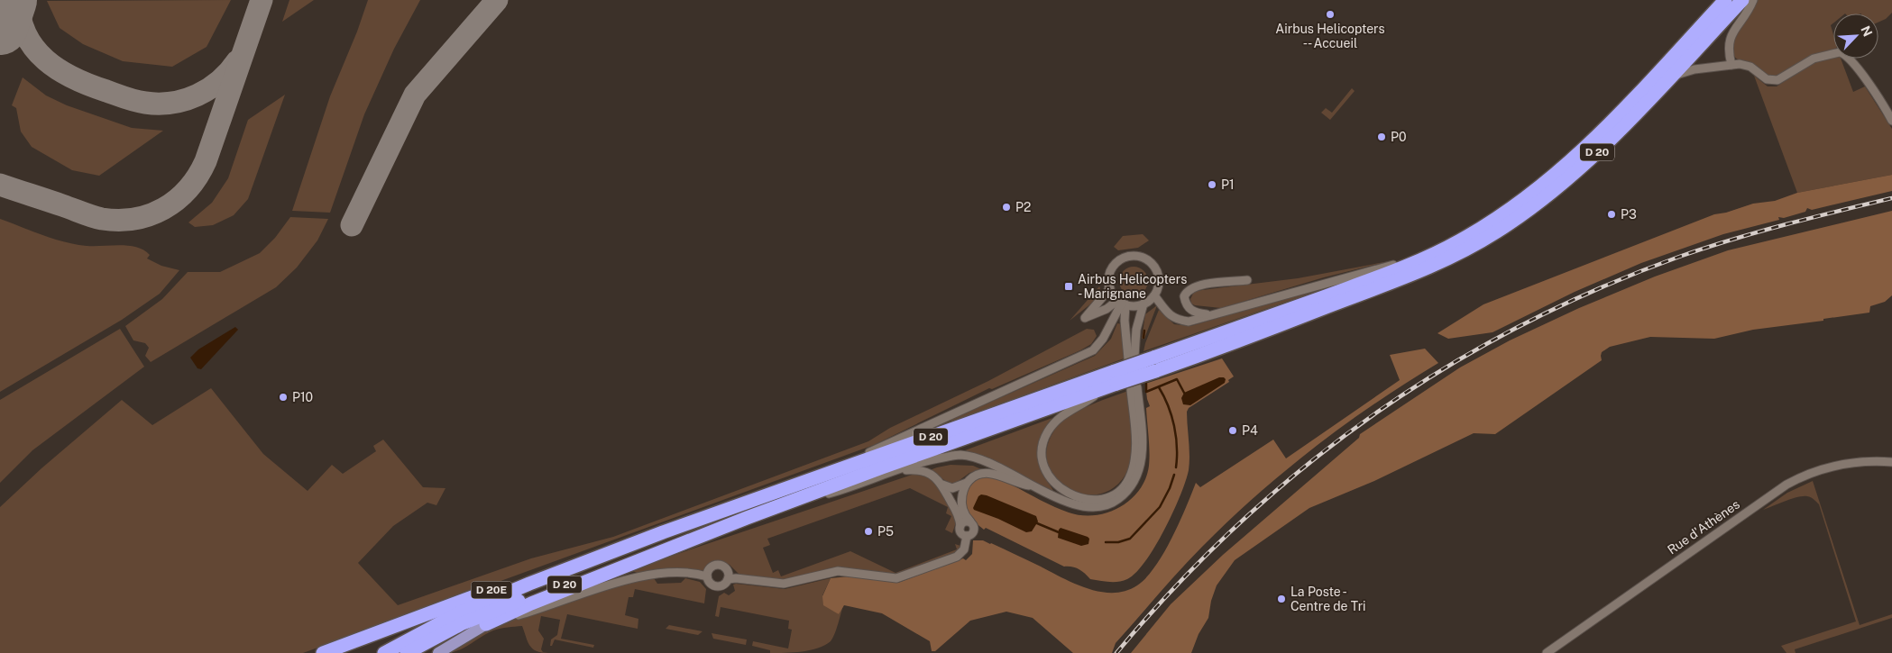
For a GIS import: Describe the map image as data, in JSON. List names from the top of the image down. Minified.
{"streets":{"highway":["D 20","D 20E"],"street":["Rue d'Athènes"]},"crossings":[["D 20","D 20E"]],"places":{"other":["Airbus Helicopters -- Accueil","P0","P1","P2","P3","P10","P4","P5","La Poste - Centre de Tri"],"transit":["Airbus Helicopters - Marignane"]},"north":"top right"}
